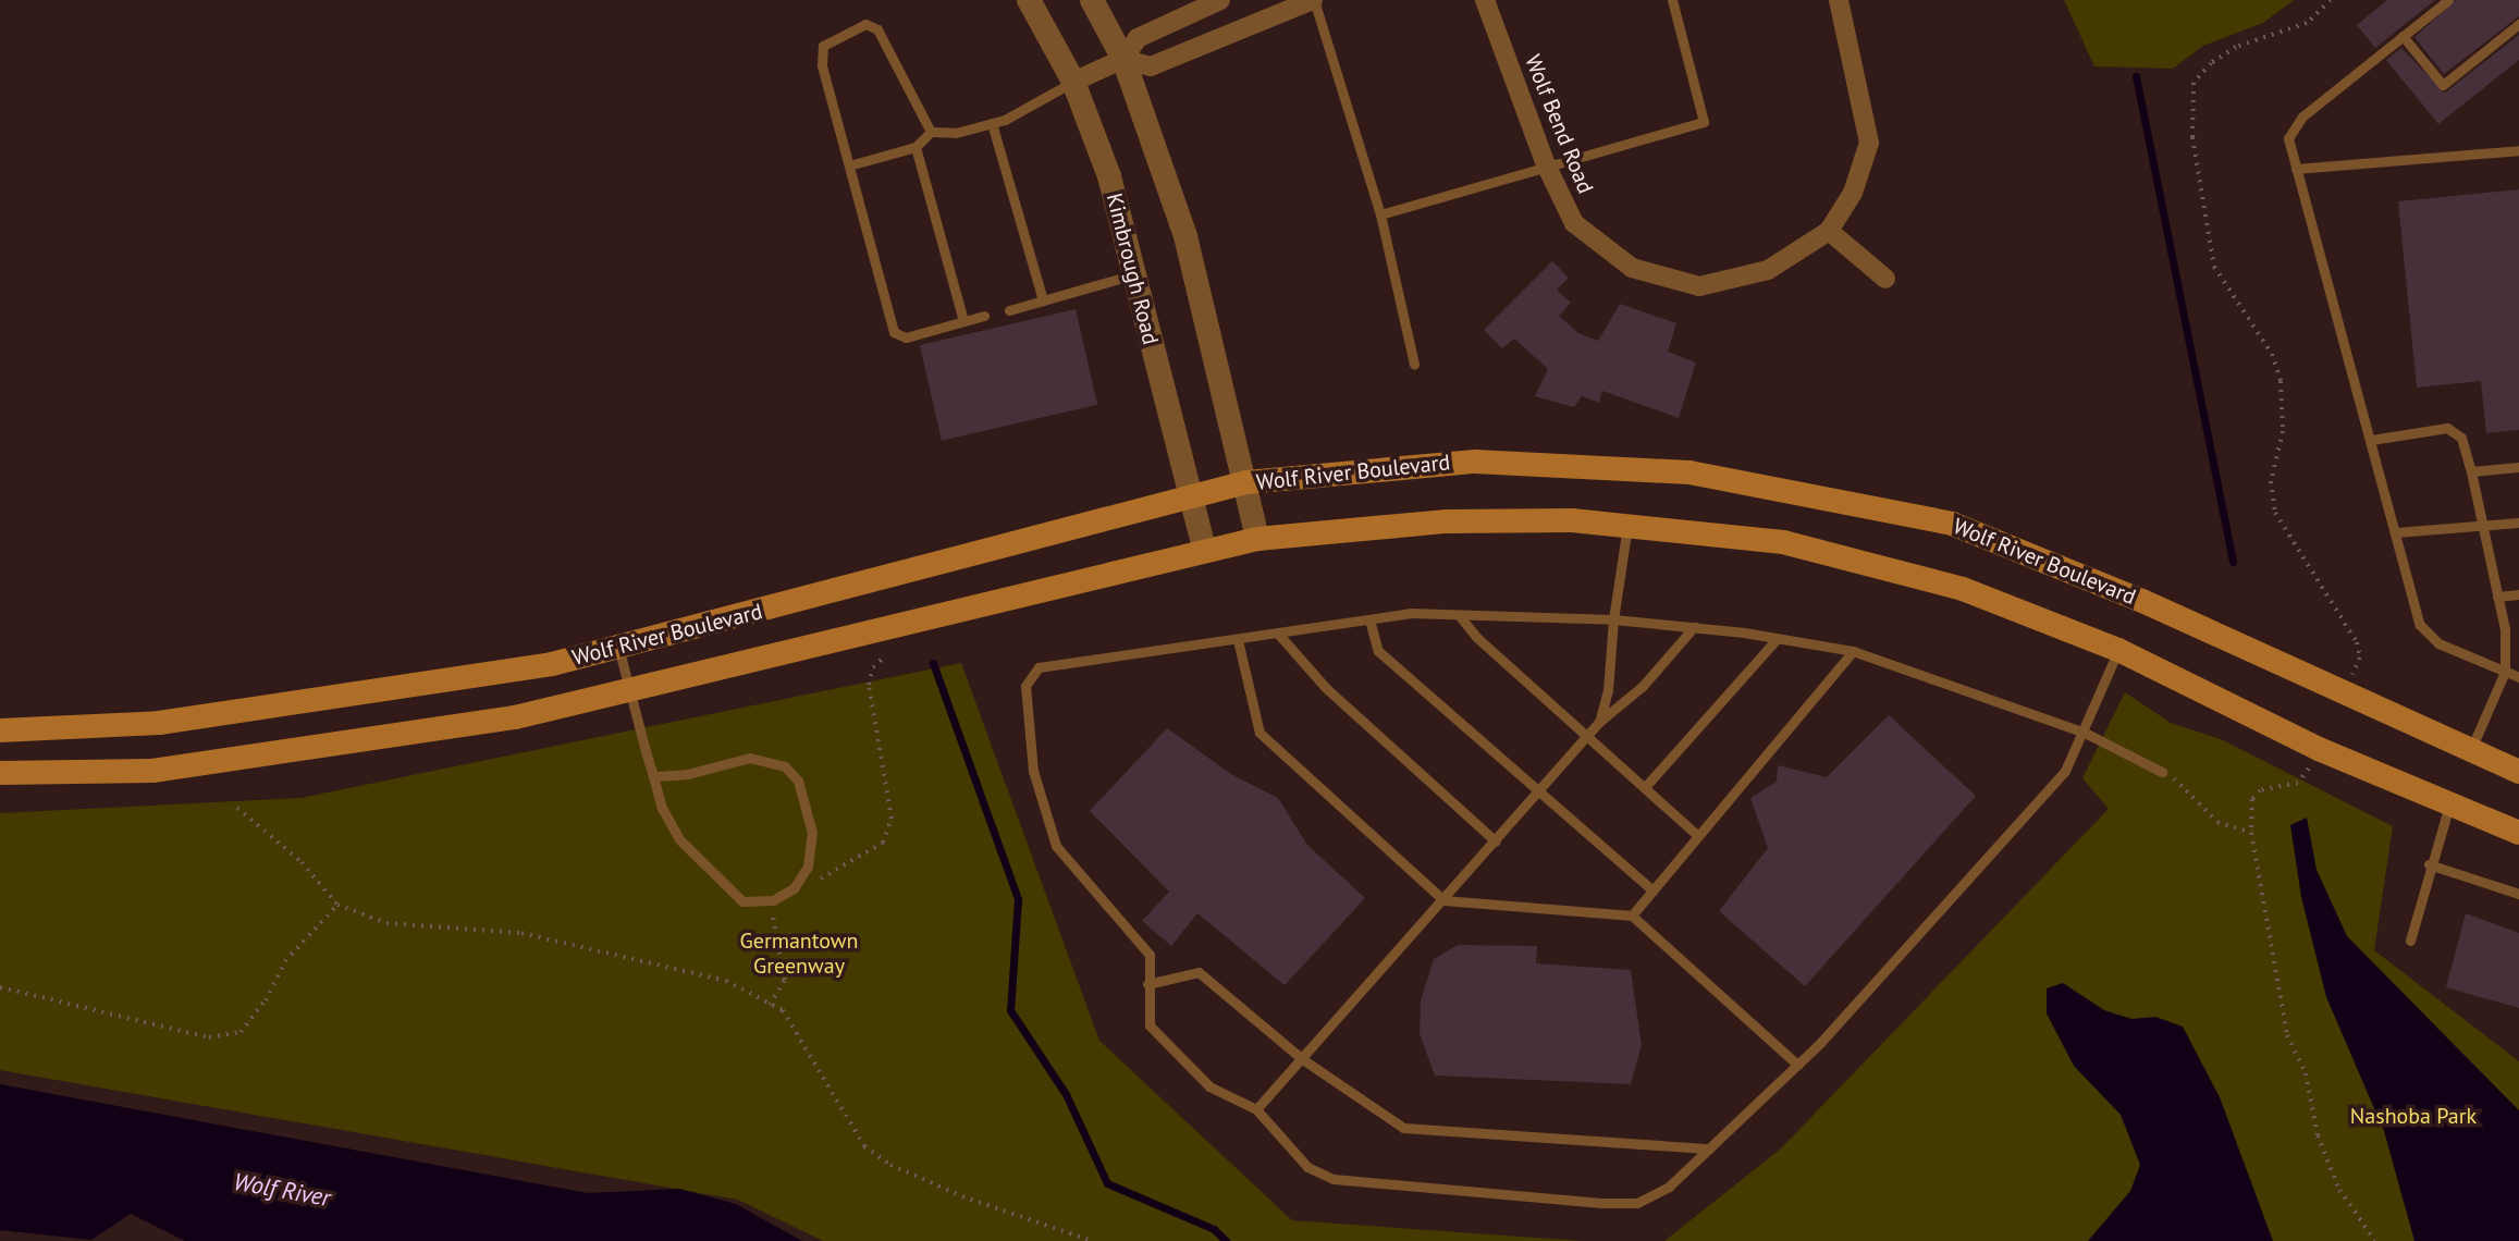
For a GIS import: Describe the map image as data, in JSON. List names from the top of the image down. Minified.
{"streets":{"main road":["Wolf River Boulevard"],"street":["Wolf Bend Road","Kimbrough Road"]},"crossings":[["Kimbrough Road","Wolf River Boulevard"]],"water":["Wolf River"],"parks":["Germantown Greenway","Nashoba Park"]}
